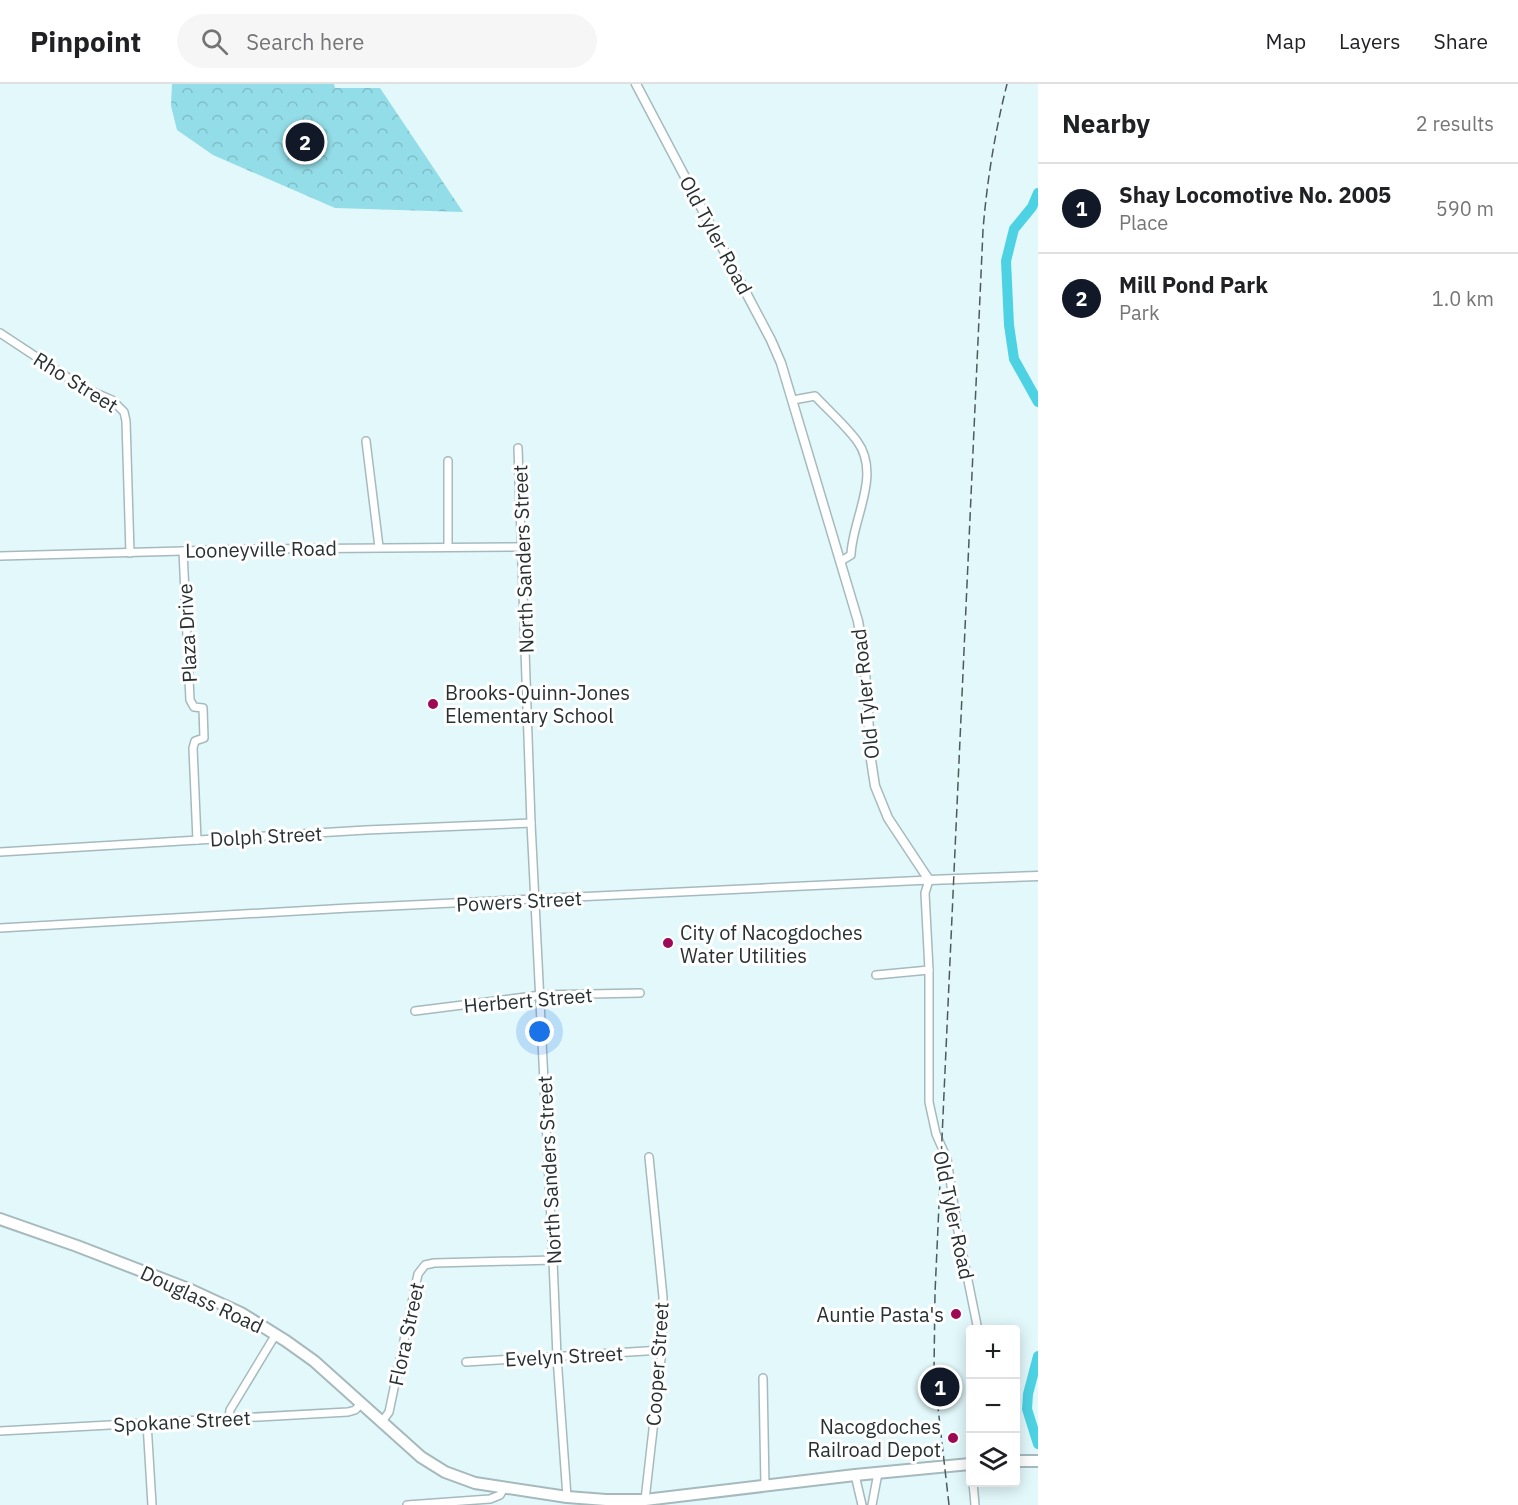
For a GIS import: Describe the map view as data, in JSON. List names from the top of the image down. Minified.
{"streets":{"main road":["Douglass Road"],"street":["Old Tyler Road","Rho Street","Looneyville Road","North Sanders Street","Plaza Drive","Dolph Street","Powers Street","Herbert Street","Flora Street","Evelyn Street","Cooper Street","Spokane Street"]},"crossings":[["Old Tyler Road","Powers Street"],["Rho Street","Looneyville Road"],["Looneyville Road","North Sanders Street"],["Looneyville Road","Plaza Drive"],["North Sanders Street","Dolph Street"],["North Sanders Street","Powers Street"],["North Sanders Street","Herbert Street"],["North Sanders Street","Douglass Road"],["North Sanders Street","Flora Street"],["North Sanders Street","Evelyn Street"],["Plaza Drive","Dolph Street"],["Douglass Road","Flora Street"],["Douglass Road","Cooper Street"],["Douglass Road","Spokane Street"],["Evelyn Street","Cooper Street"]],"places":["Brooks-Quinn-Jones Elementary School","City of Nacogdoches Water Utilities","Auntie Pasta's","Nacogdoches Railroad Depot"],"page":{"header":"Pinpoint","search":"Search here","nav":["Map","Layers","Share"],"heading":["Nearby","2 results"],"pins":["2","1"],"list":[{"mark":"1","name":"Shay Locomotive No. 2005","note":"Place","value":"590 m"},{"mark":"2","name":"Mill Pond Park","note":"Park","value":"1.0 km"}],"map_buttons":["+","−"]}}
